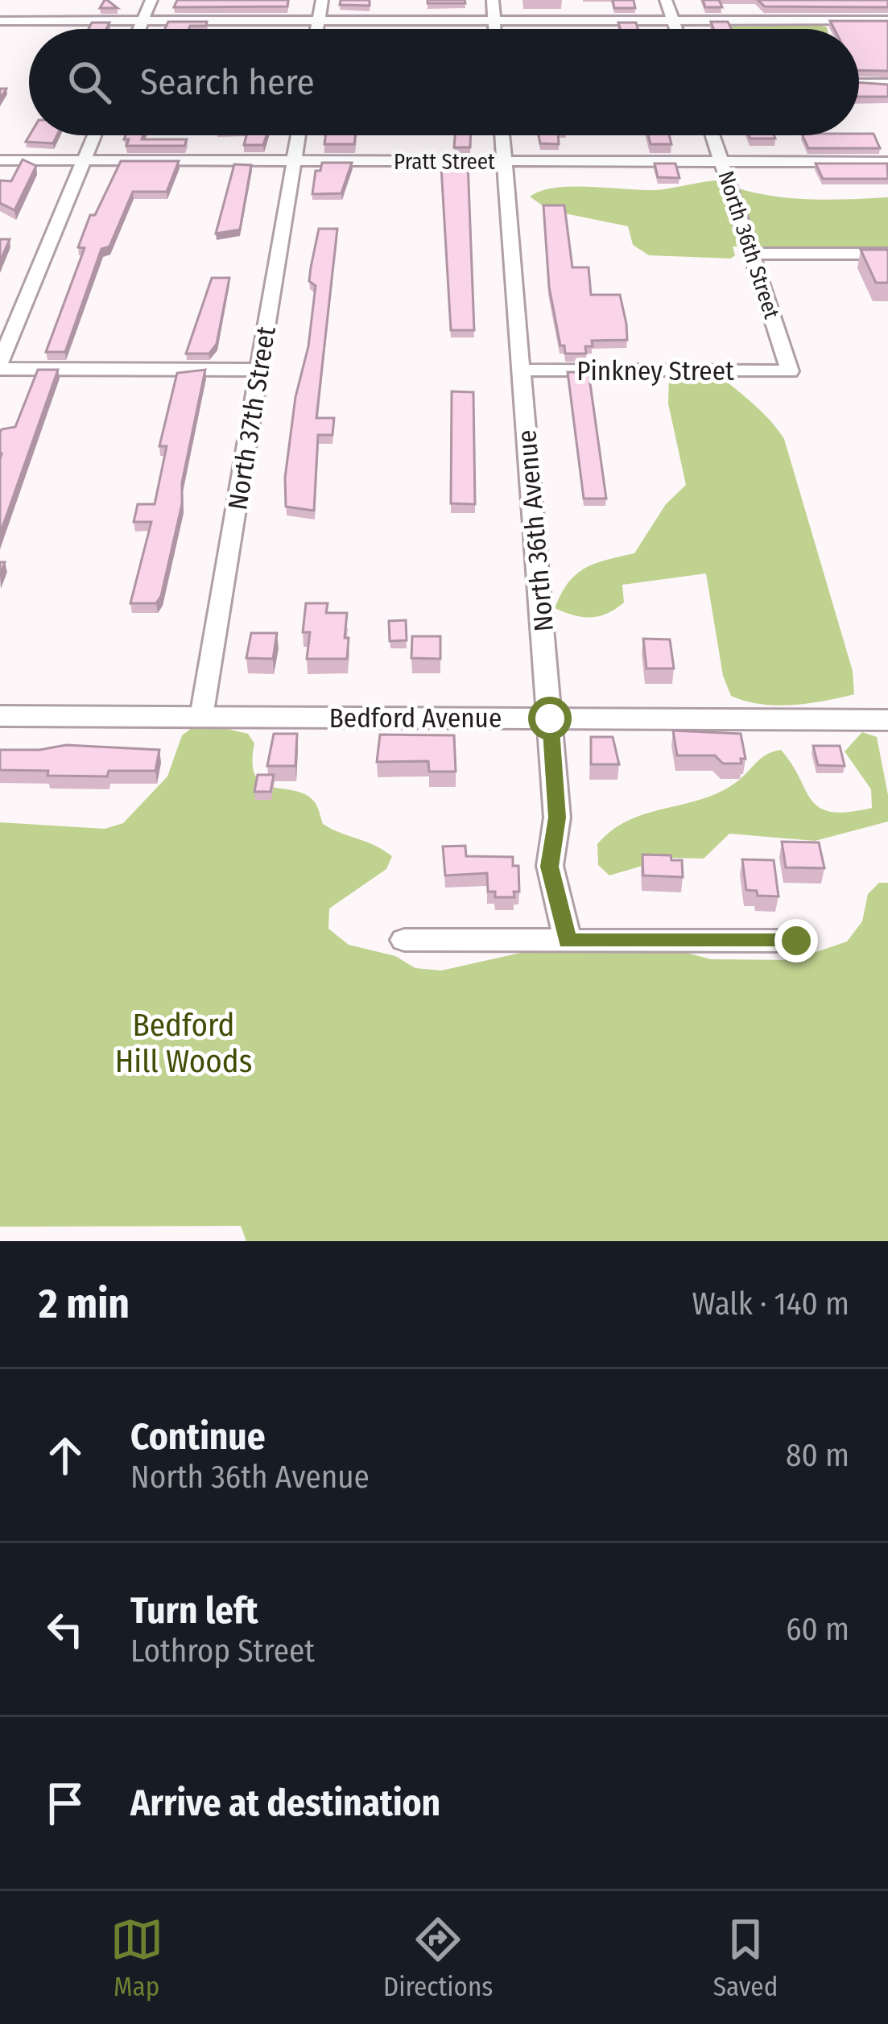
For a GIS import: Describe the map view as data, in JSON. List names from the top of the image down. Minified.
{"streets":{"street":["Pratt Street","North 36th Street","Pinkney Street","North 37th Street","North 36th Avenue","Bedford Avenue"]},"crossings":[["Pratt Street","North 36th Street"],["Pratt Street","North 37th Street"],["Pratt Street","North 36th Avenue"],["North 36th Street","Pinkney Street"],["Pinkney Street","North 36th Avenue"],["North 37th Street","Bedford Avenue"],["North 36th Avenue","Bedford Avenue"]],"parks":["Bedford Hill Woods"],"page":{"search":"Search here","heading":["2 min","Walk · 140 m"],"list":[["Continue","North 36th Avenue","80 m"],["Turn left","Lothrop Street","60 m"],"Arrive at destination"],"nav":["Map","Directions","Saved"]}}
